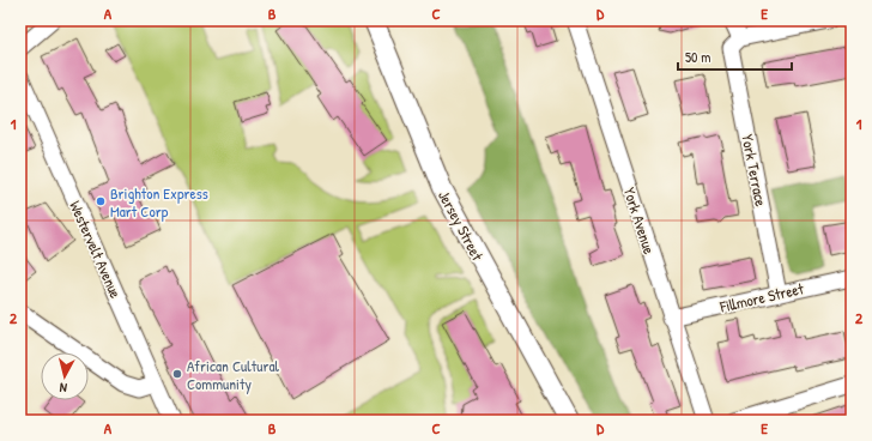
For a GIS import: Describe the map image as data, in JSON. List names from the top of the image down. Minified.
{"streets":{"street":["York Terrace","York Avenue","Jersey Street","Westervelt Avenue","Fillmore Street"]},"crossings":[["York Terrace","Fillmore Street"],["York Avenue","Fillmore Street"]],"places":["Brighton Express Mart Corp","African Cultural Community"],"scale_bar":"50 m","north":"bottom","grid":{"columns":["A","B","C","D","E"],"rows":["1","2"]}}
